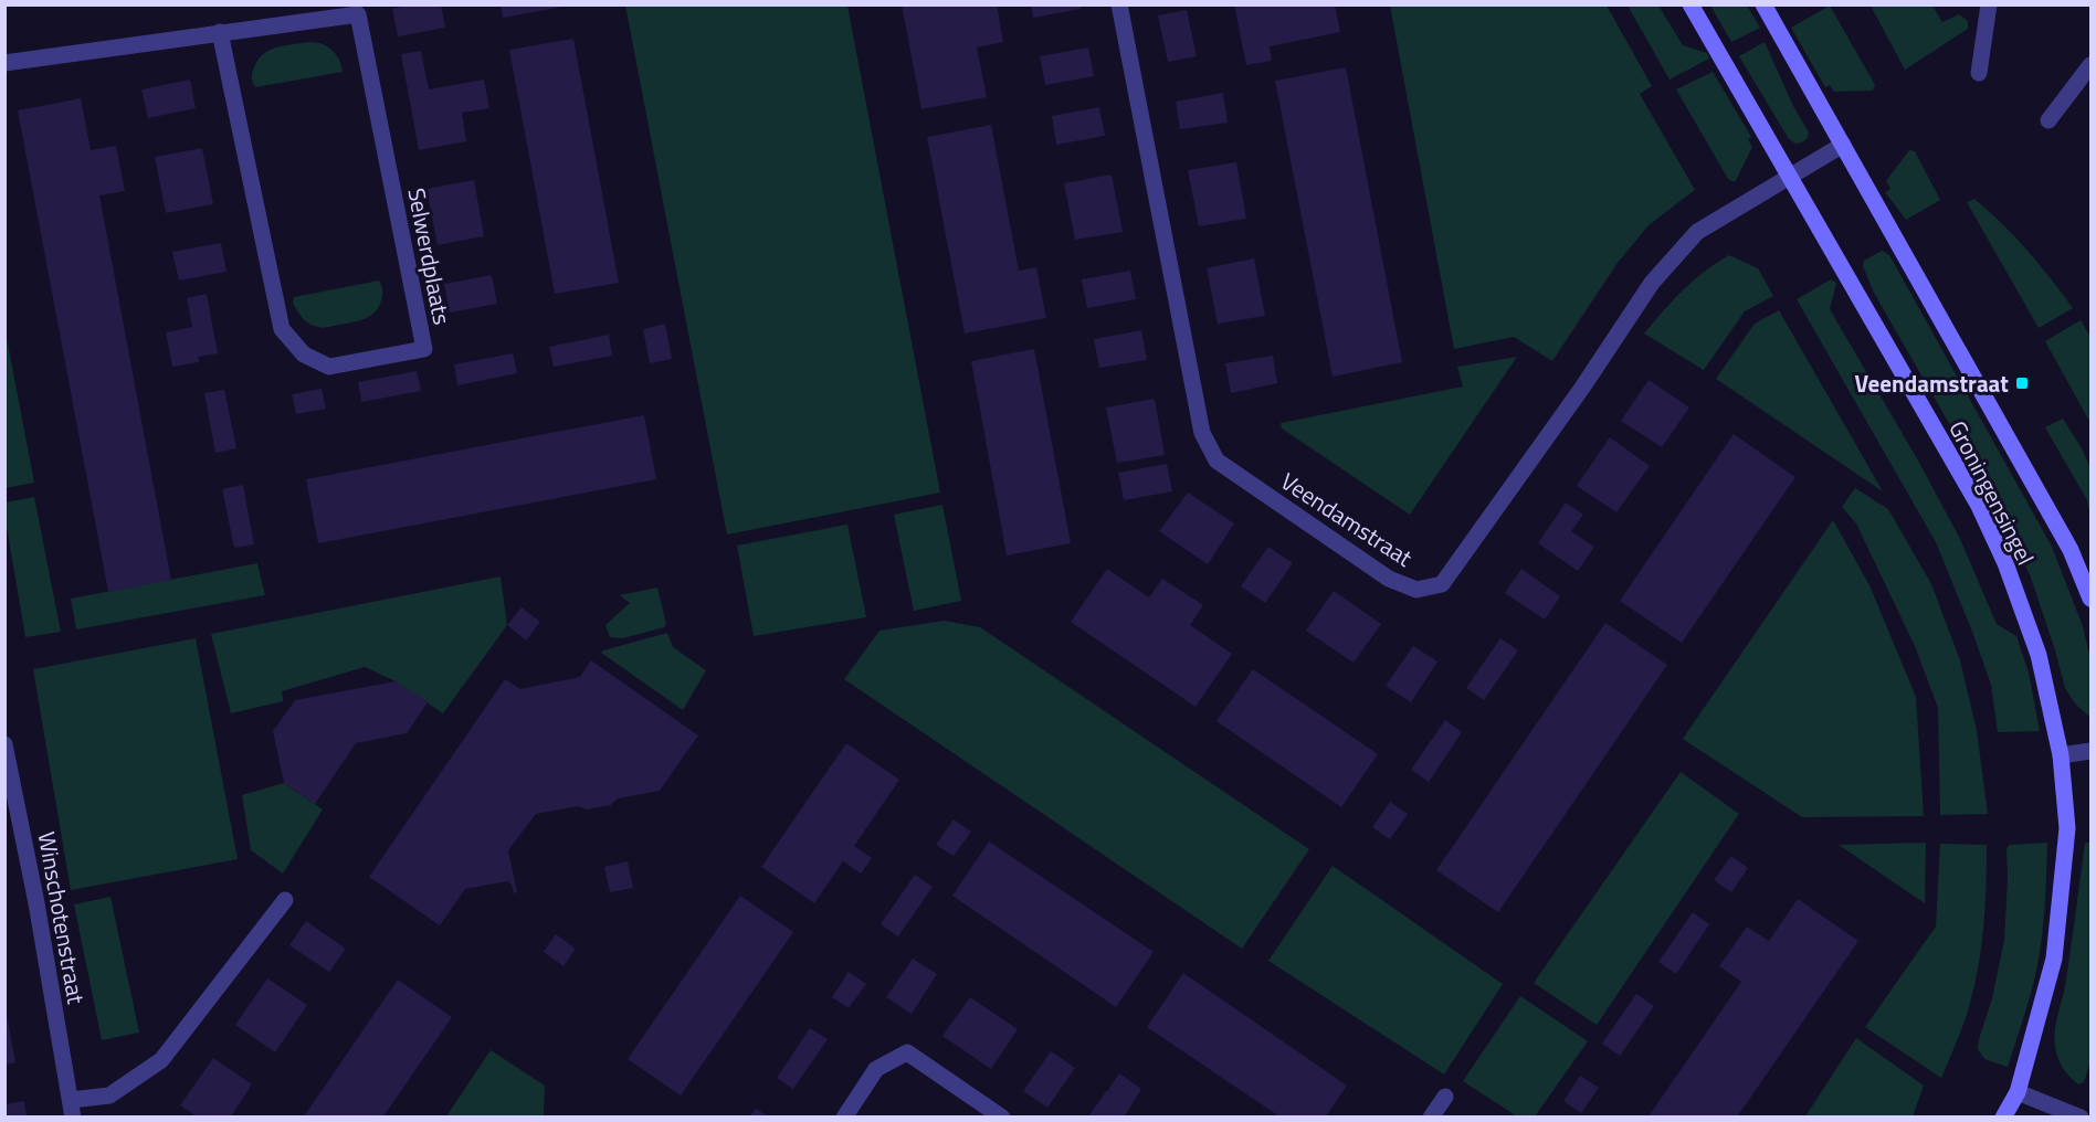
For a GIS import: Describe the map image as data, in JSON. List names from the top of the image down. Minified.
{"streets":{"street":["Selwerdplaats","Groningensingel","Veendamstraat","Winschotenstraat"]},"crossings":[["Groningensingel","Veendamstraat"]],"places":{"transit":["Veendamstraat"]}}
